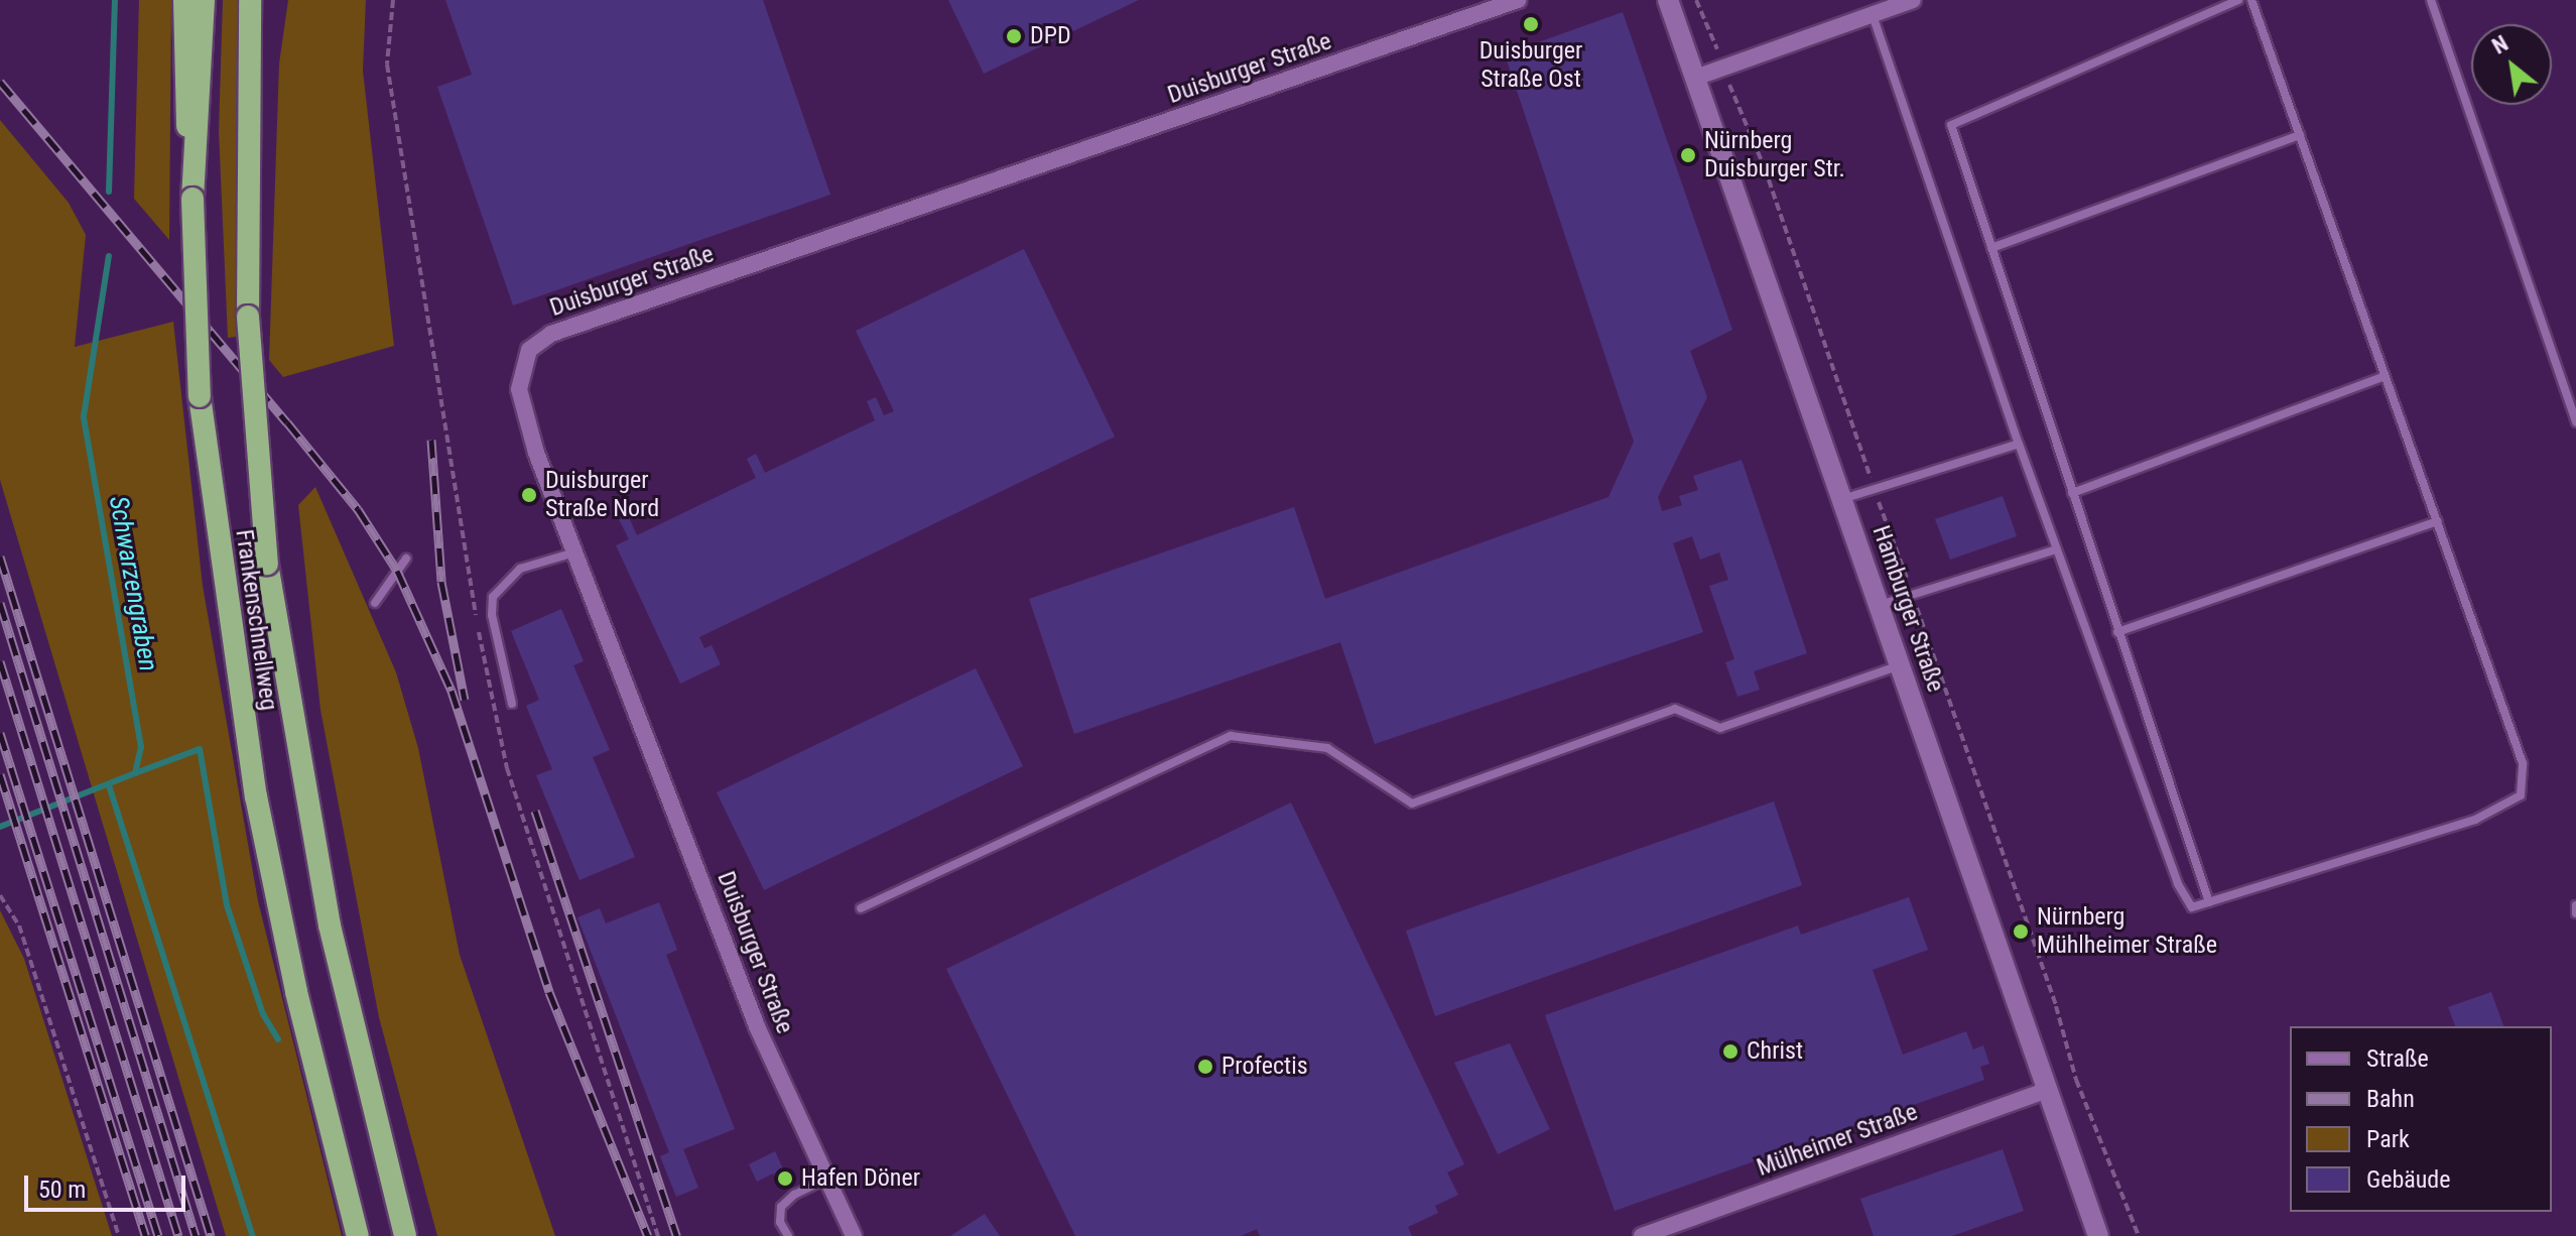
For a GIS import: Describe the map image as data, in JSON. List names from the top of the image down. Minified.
{"streets":{"highway":["Frankenschnellweg"],"street":["Duisburger Straße","Hamburger Straße","Mülheimer Straße"]},"crossings":[["Hamburger Straße","Mülheimer Straße"]],"water":["Schwarzengraben"],"places":["Duisburger Straße Ost","DPD","Nürnberg Duisburger Str.","Duisburger Straße Nord","Nürnberg Mühlheimer Straße","Christ","Profectis","Hafen Döner"],"legend":["Straße","Bahn","Park","Gebäude"],"scale_bar":"50 m","north":"top left"}
